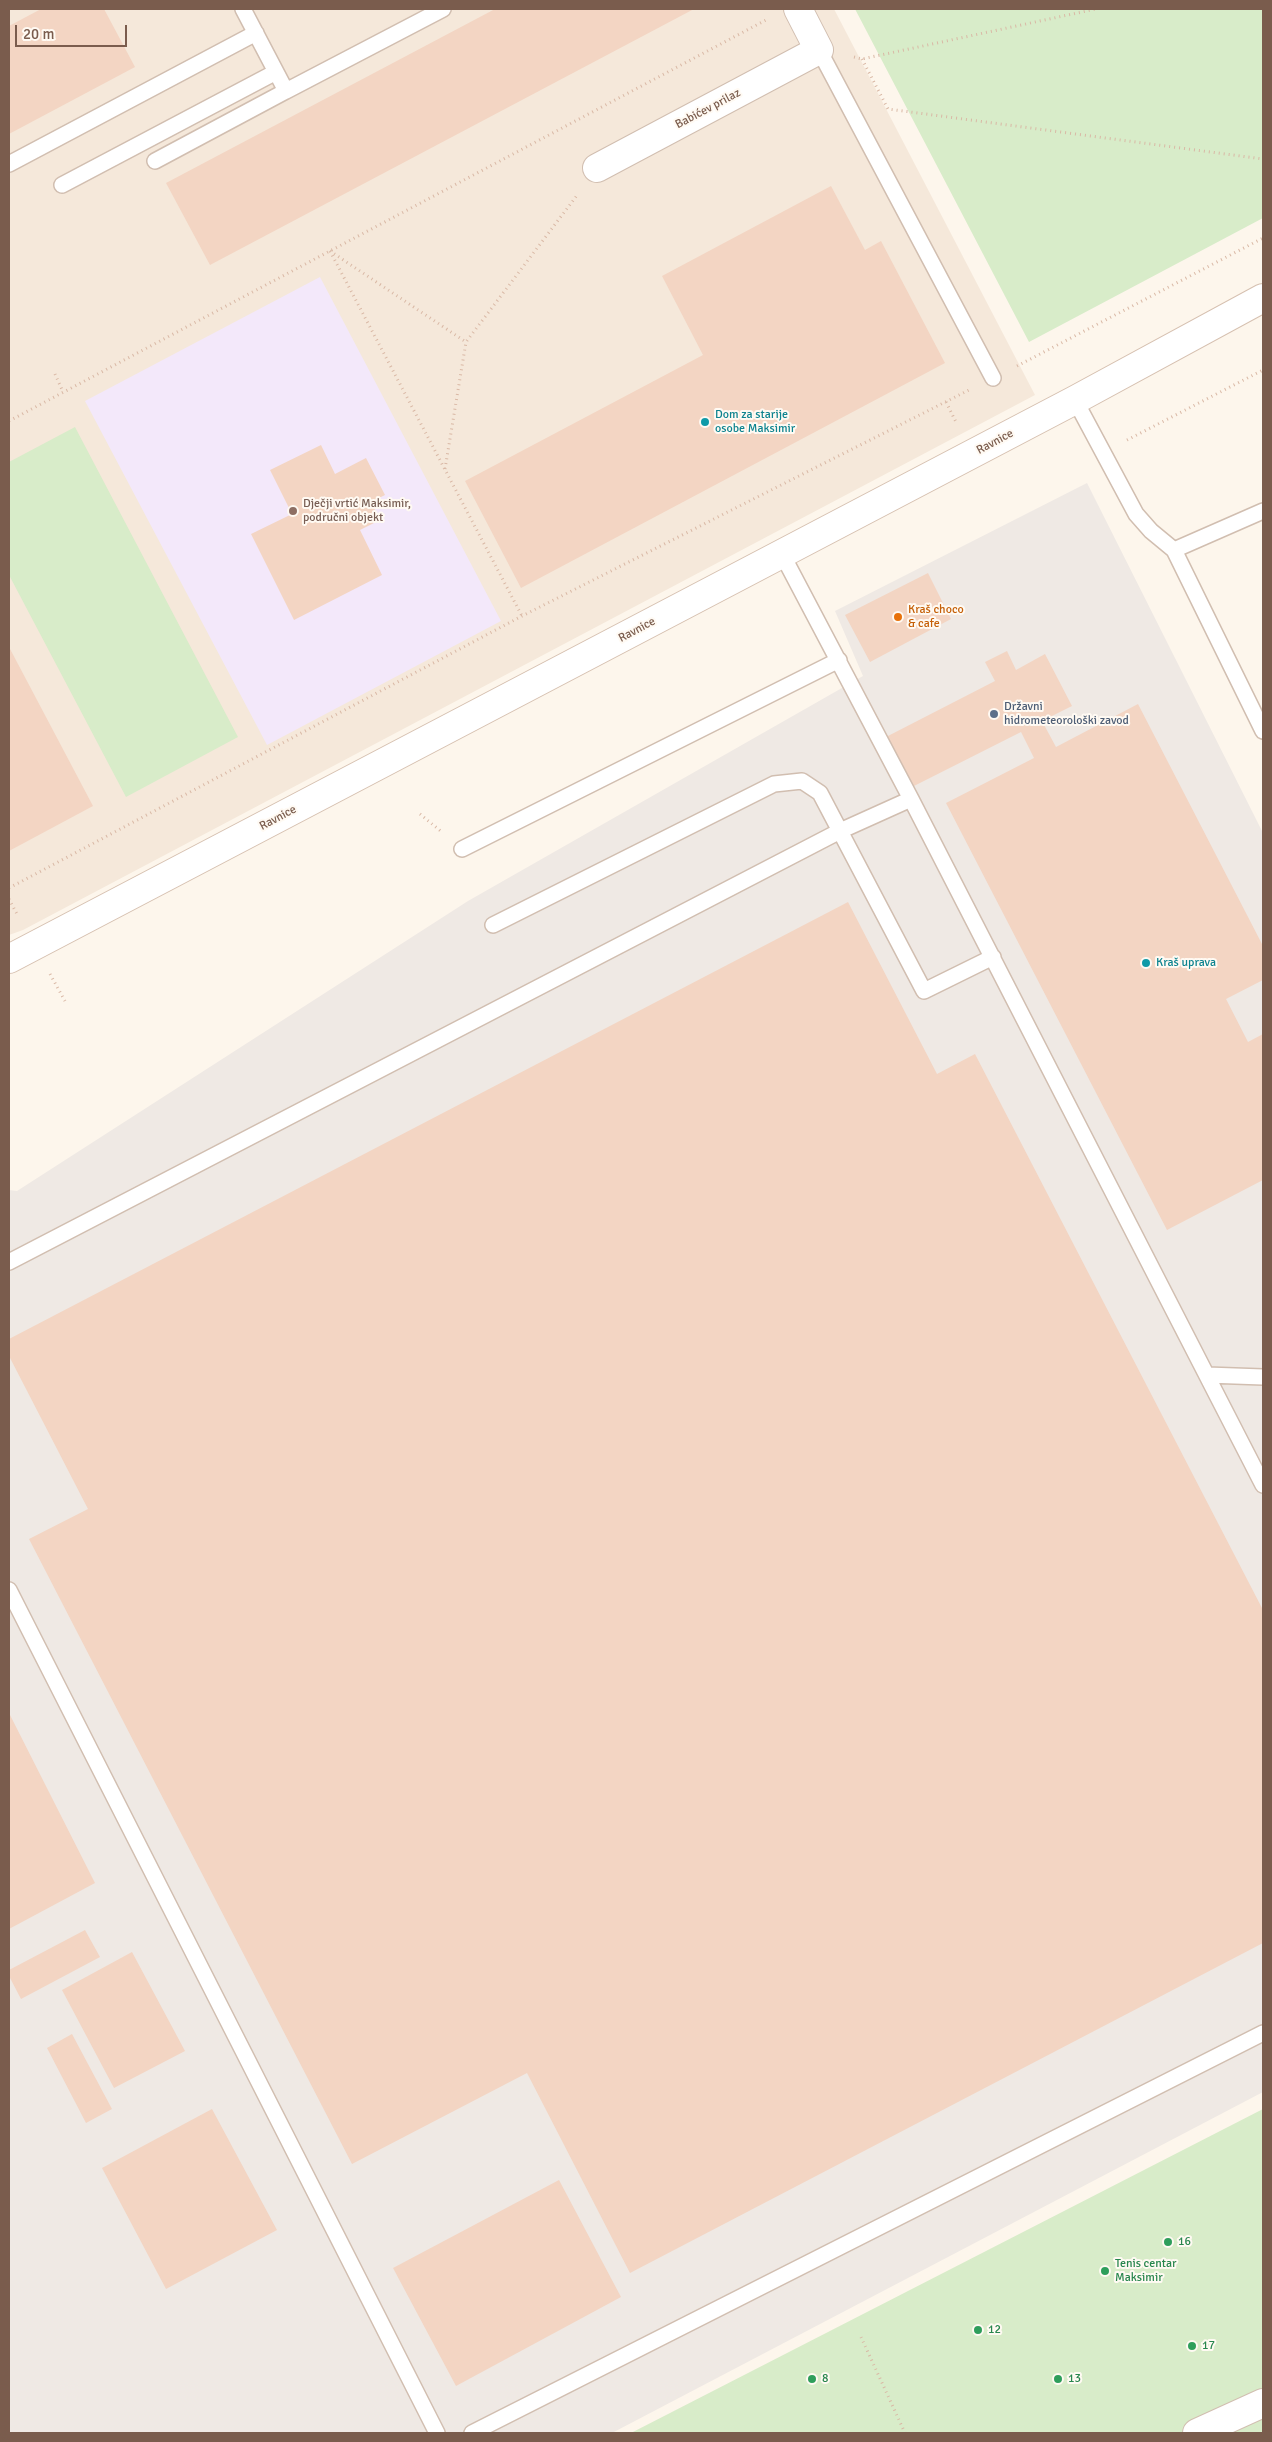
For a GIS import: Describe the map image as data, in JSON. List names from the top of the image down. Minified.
{"streets":{"street":["Babićev prilaz","Ravnice"]},"places":["Dom za starije osobe Maksimir","Dječji vrtić Maksimir, područni objekt","Kraš choco & cafe","Državni hidrometeorološki zavod","Kraš uprava","16","Tenis centar Maksimir","12","17","8","13"],"scale_bar":"20 m"}
